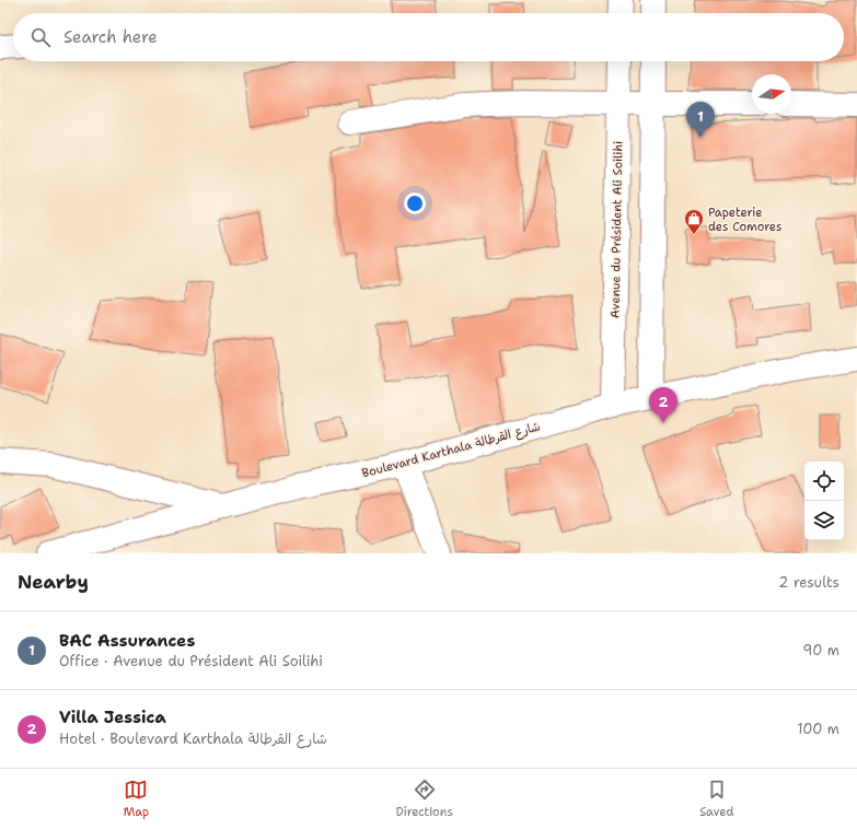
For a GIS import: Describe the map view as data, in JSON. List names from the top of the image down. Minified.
{"streets":{"street":["Avenue du Président Ali Soilihi","Boulevard Karthala شارع القرطالة"]},"crossings":[["Avenue du Président Ali Soilihi","Boulevard Karthala شارع القرطالة"]],"places":{"shop":["Papeterie des Comores"]},"north":"right","page":{"search":"Search here","pins":["1","2"],"heading":["Nearby","2 results"],"list":[{"mark":"1","name":"BAC Assurances","note":"Office · Avenue du Président Ali Soilihi","value":"90 m"},{"mark":"2","name":"Villa Jessica","note":"Hotel · Boulevard Karthala شارع القرطالة","value":"100 m"}],"nav":["Map","Directions","Saved"]}}
